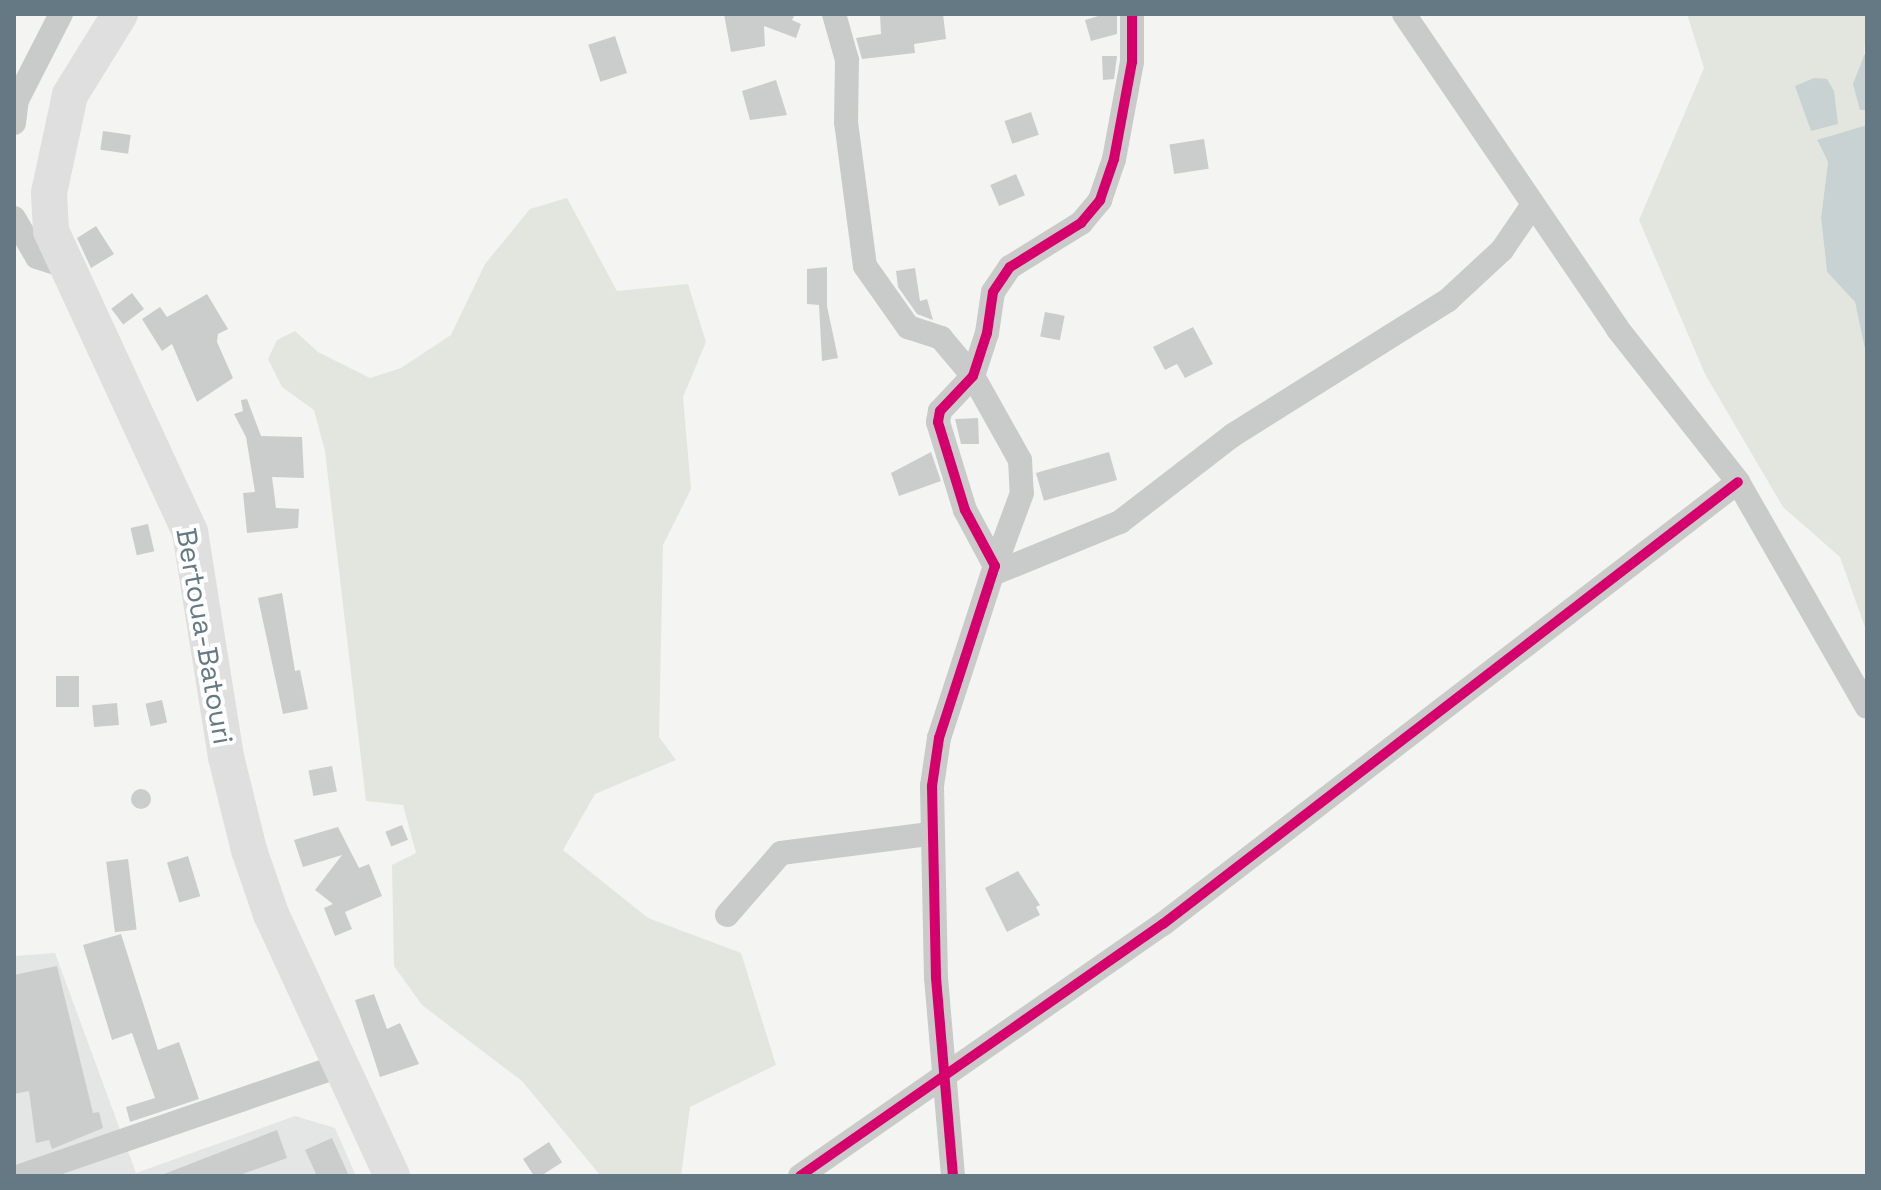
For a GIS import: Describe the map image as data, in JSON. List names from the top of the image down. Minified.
{"streets":{"highway":["Bertoua-Batouri"]}}
